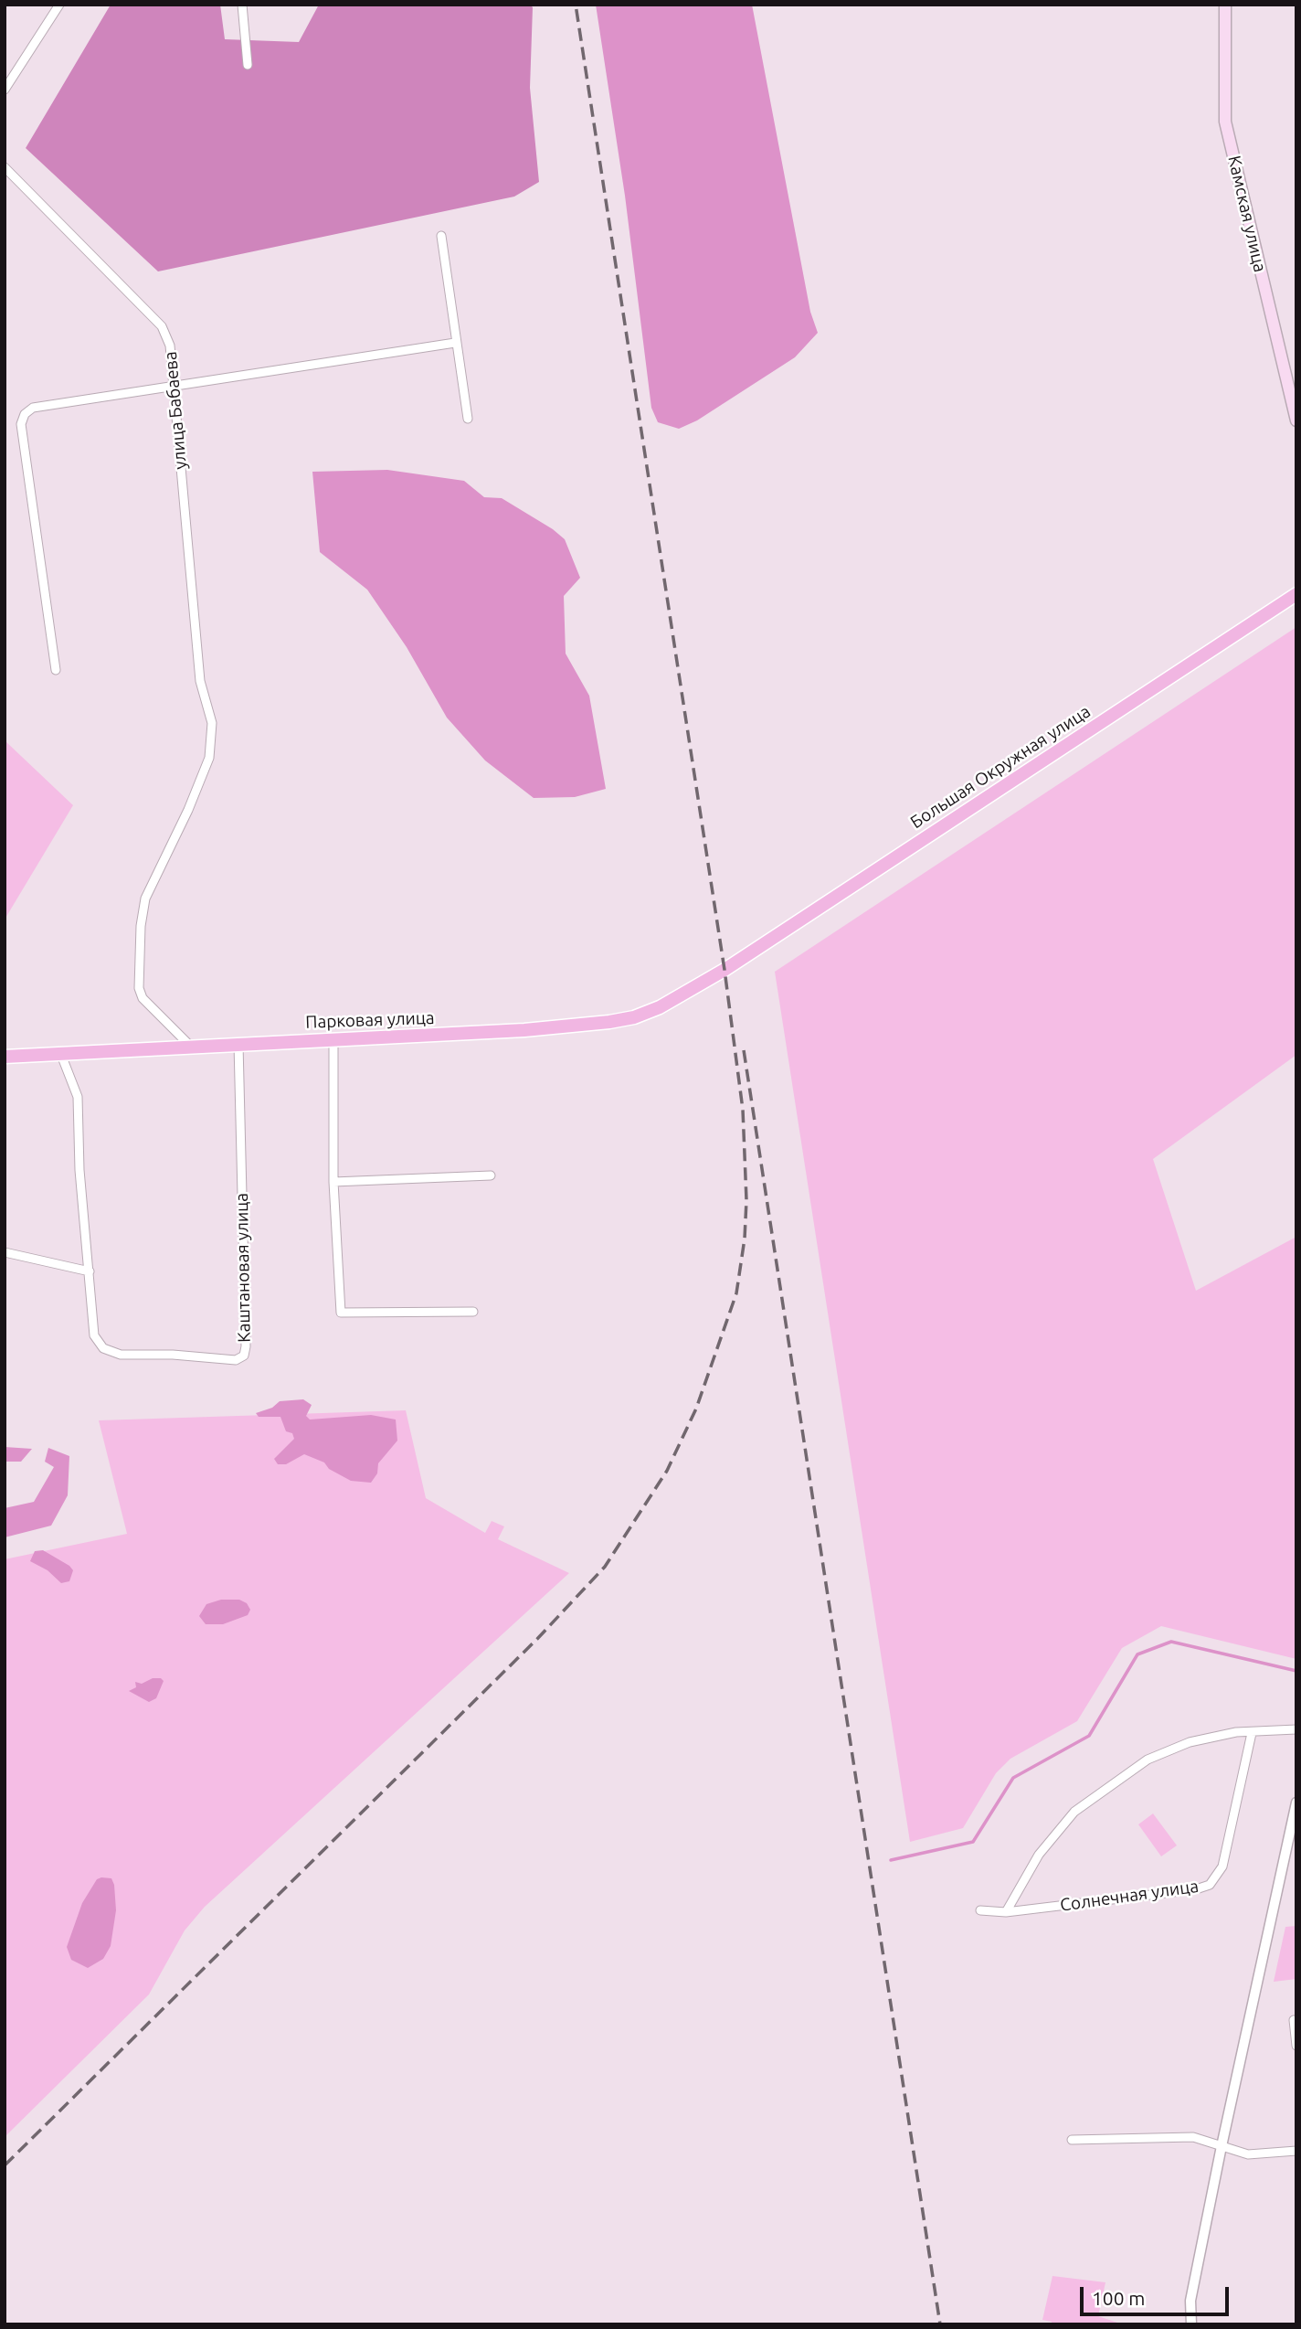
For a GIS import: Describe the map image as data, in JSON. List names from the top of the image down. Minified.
{"streets":{"main road":["Камская улица","Большая Окружная улица","Парковая улица"],"street":["улица Бабаева","Каштановая улица","Солнечная улица"]},"crossings":[["улица Бабаева","Парковая улица"],["Большая Окружная улица","Парковая улица"],["Парковая улица","Каштановая улица"]],"scale_bar":"100 m"}
